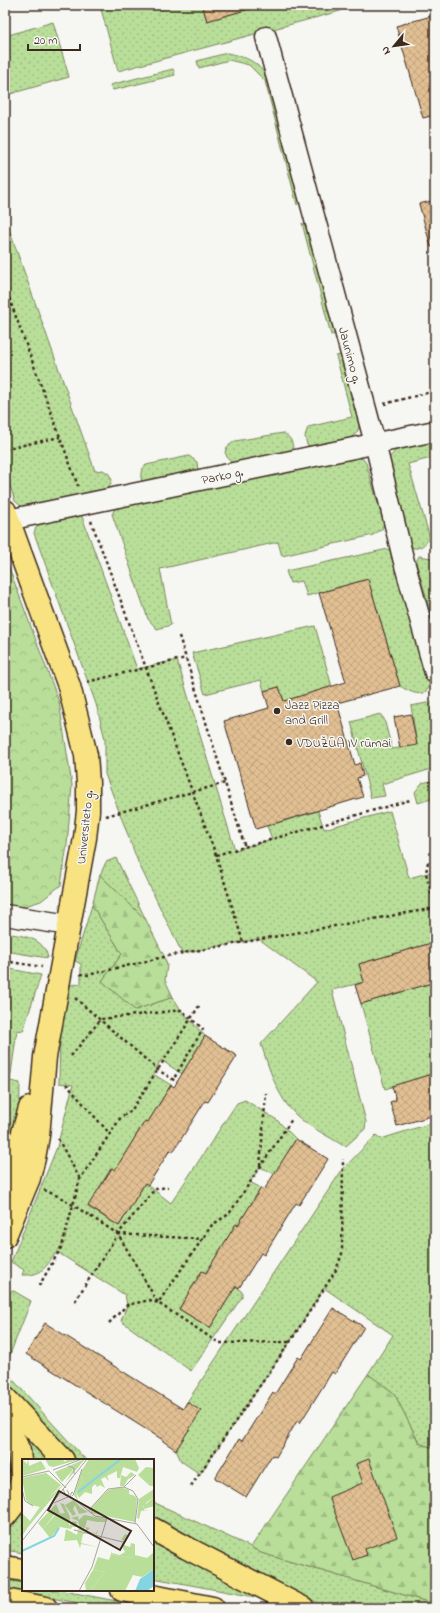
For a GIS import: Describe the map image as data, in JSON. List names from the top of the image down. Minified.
{"streets":{"main road":["Universiteto g."],"street":["Jaunimo g.","Parko g."]},"crossings":[["Jaunimo g.","Parko g."],["Parko g.","Universiteto g."]],"places":["Jazz Pizza and Grill","VDUŽŪA IV rūmai"],"scale_bar":"20 m","north":"bottom left"}
